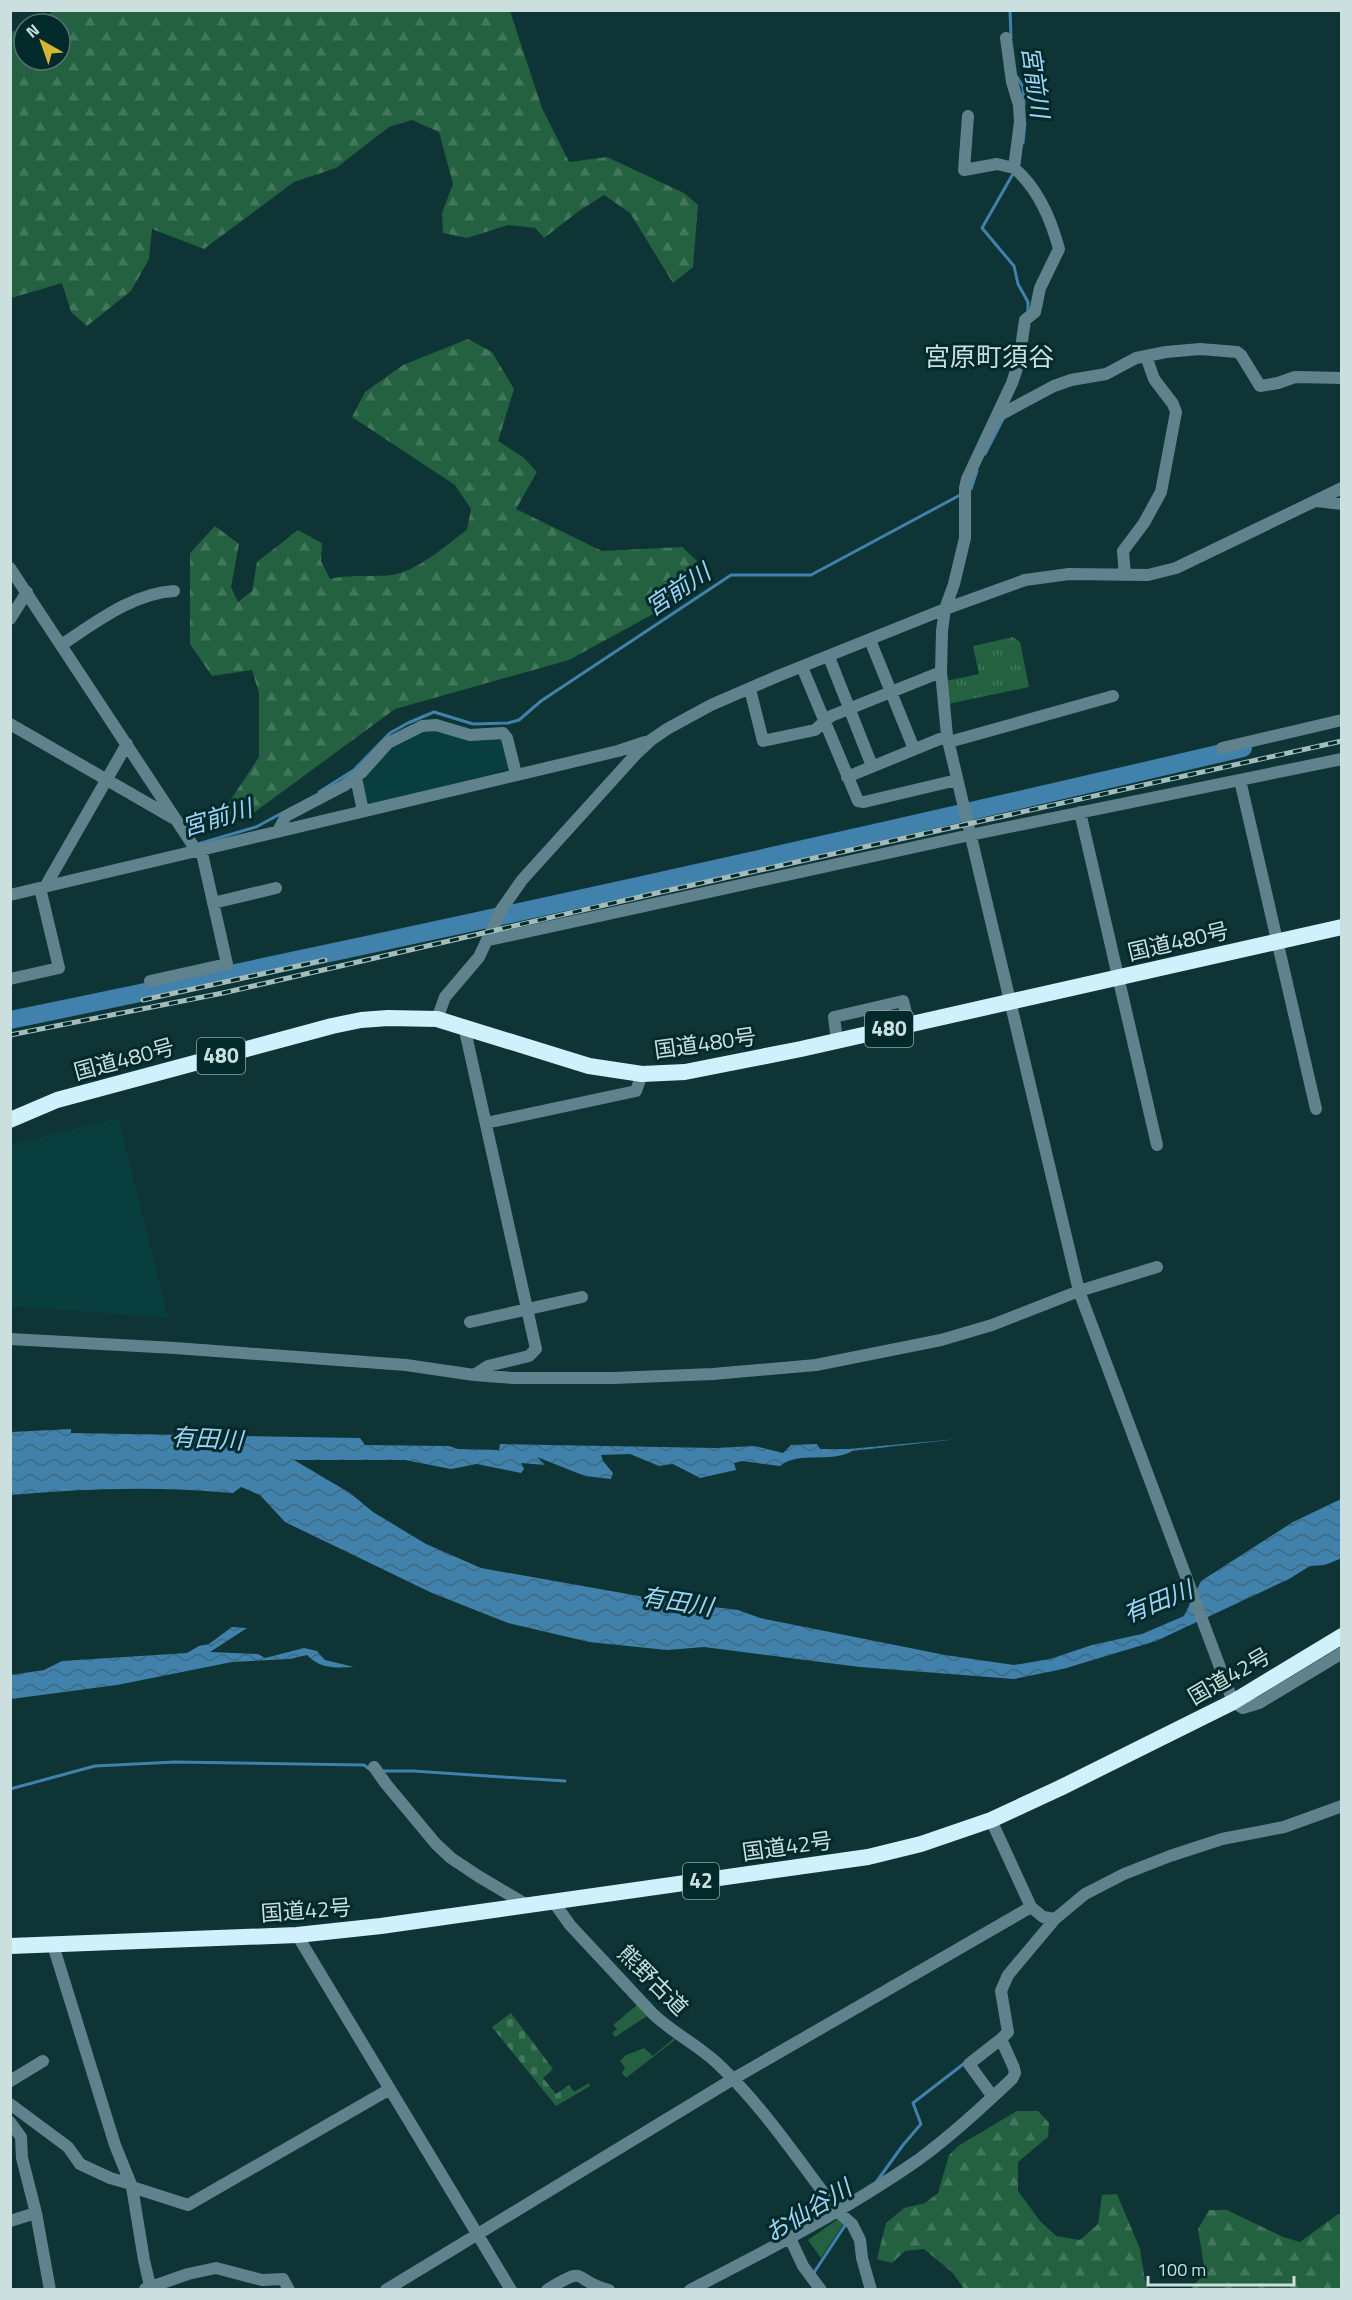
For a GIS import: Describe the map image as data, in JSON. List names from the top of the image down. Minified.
{"streets":{"highway":["国道480号","480","国道42号","42"],"street":["熊野古道"]},"crossings":[["国道42号","熊野古道"]],"districts":["宮原町須谷"],"water":["宮前川","有田川","お仙谷川"],"scale_bar":"100 m","north":"top left"}
